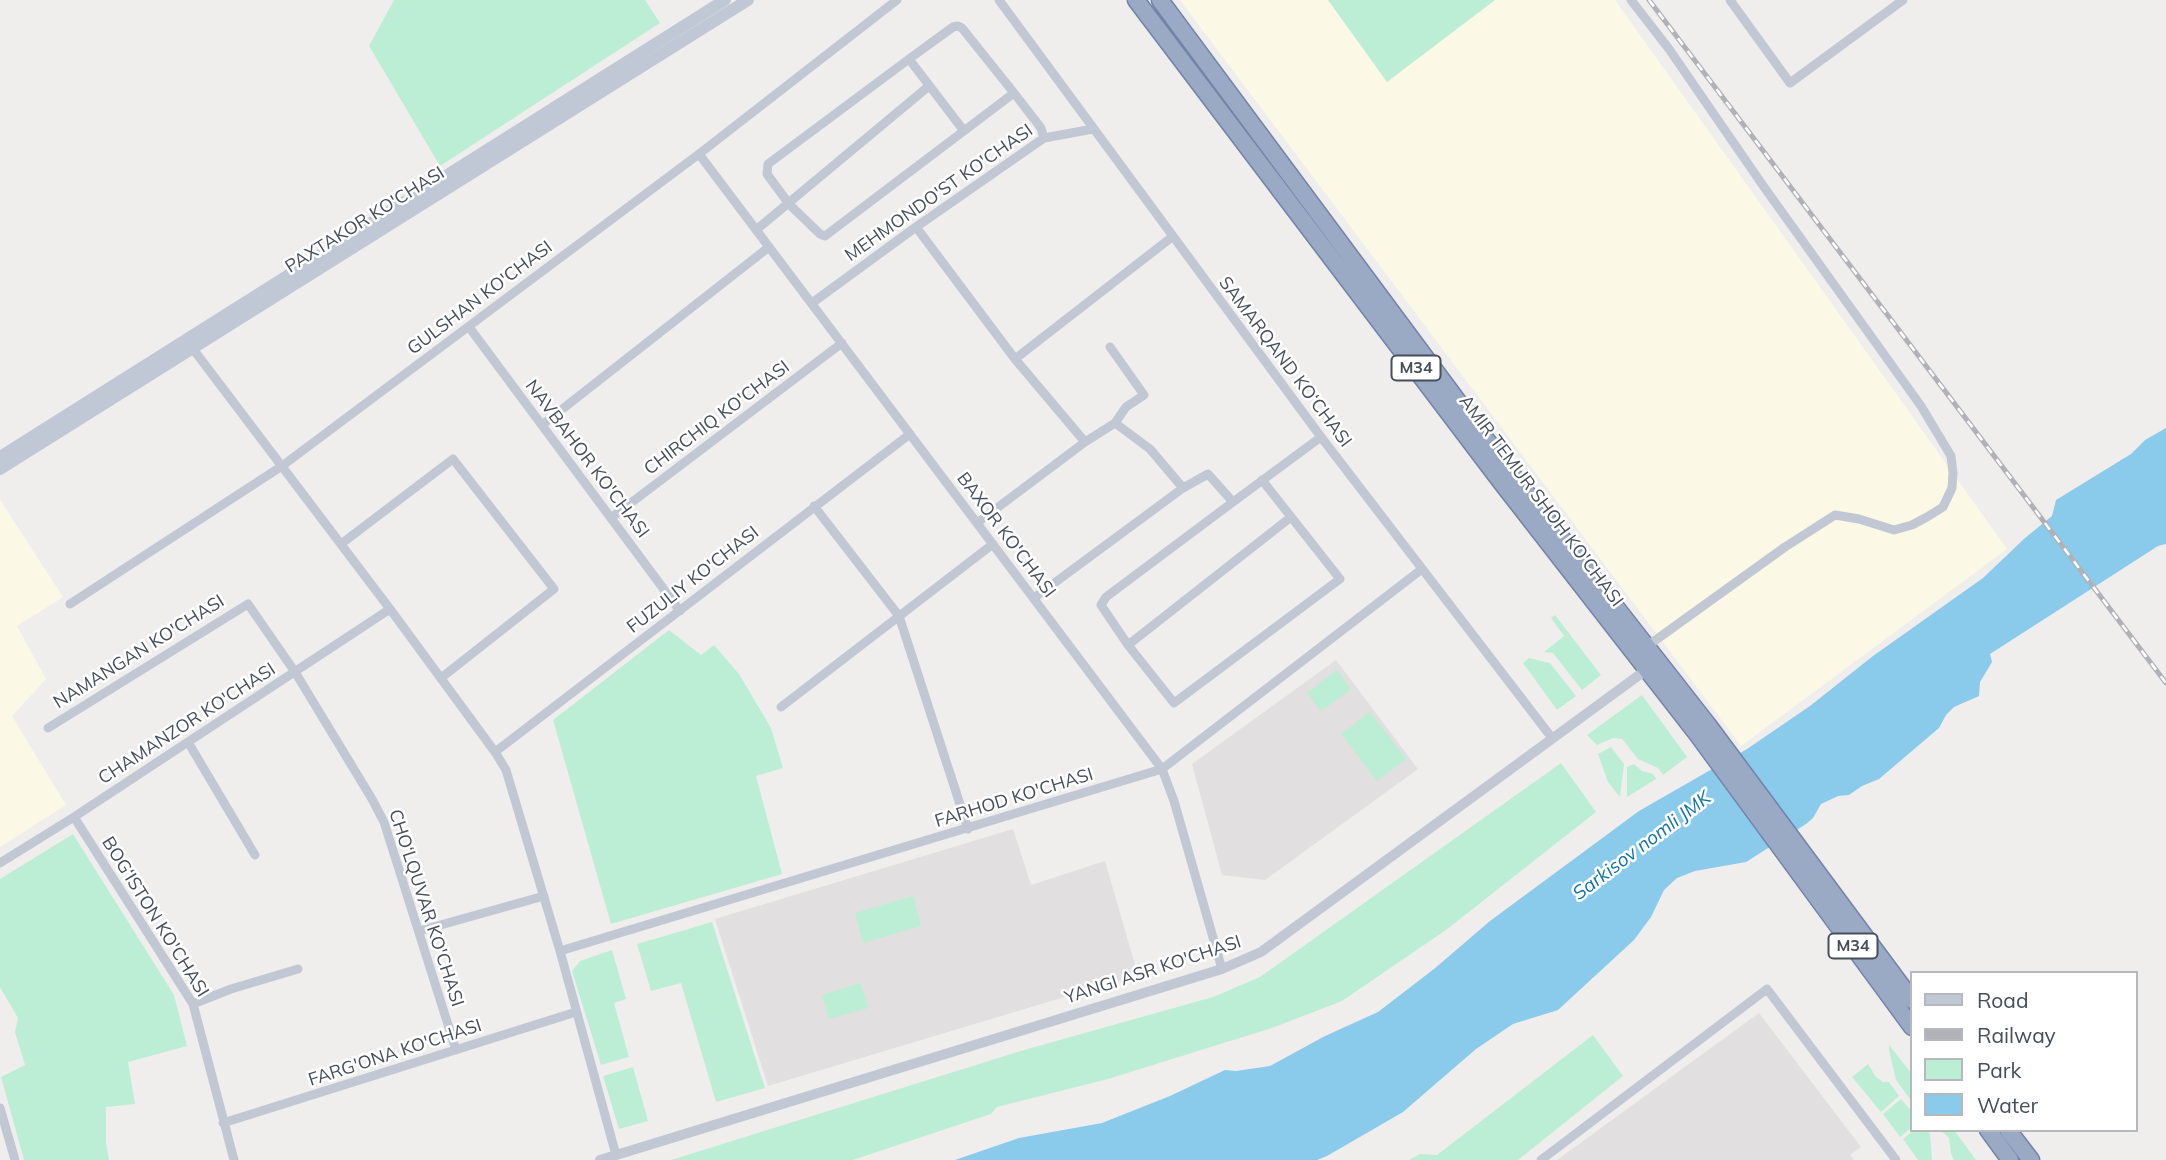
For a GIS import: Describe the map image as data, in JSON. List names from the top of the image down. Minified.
{"streets":{"highway":["M34","AMIR TEMUR SHOH KO'CHASI"],"main road":["PAXTAKOR KO'CHASI"],"street":["MEHMONDO'ST KO'CHASI","GULSHAN KO'CHASI","SAMARQAND KO‘CHASI","CHIRCHIQ KO'CHASI","NAVBAHOR KO'CHASI","BAXOR KO'CHASI","FUZULIY KO'CHASI","NAMANGAN KO'CHASI","CHAMANZOR KO'CHASI","FARHOD KO'CHASI","CHO‘LQUVAR KO'CHASI","BOG‘ISTON KO'CHASI","YANGI ASR KO'CHASI","FARG'ONA KO'CHASI"]},"crossings":[["MEHMONDO'ST KO'CHASI","SAMARQAND KO‘CHASI"],["MEHMONDO'ST KO'CHASI","BAXOR KO'CHASI"],["GULSHAN KO'CHASI","NAVBAHOR KO'CHASI"],["GULSHAN KO'CHASI","BAXOR KO'CHASI"],["SAMARQAND KO‘CHASI","FARHOD KO'CHASI"],["SAMARQAND KO‘CHASI","YANGI ASR KO'CHASI"],["CHIRCHIQ KO'CHASI","NAVBAHOR KO'CHASI"],["CHIRCHIQ KO'CHASI","BAXOR KO'CHASI"],["NAVBAHOR KO'CHASI","FUZULIY KO'CHASI"],["AMIR TEMUR SHOH KO'CHASI","YANGI ASR KO'CHASI"],["BAXOR KO'CHASI","FUZULIY KO'CHASI"],["BAXOR KO'CHASI","FARHOD KO'CHASI"],["BAXOR KO'CHASI","YANGI ASR KO'CHASI"],["NAMANGAN KO'CHASI","CHAMANZOR KO'CHASI"],["NAMANGAN KO'CHASI","CHO‘LQUVAR KO'CHASI"],["CHAMANZOR KO'CHASI","CHO‘LQUVAR KO'CHASI"],["CHAMANZOR KO'CHASI","BOG‘ISTON KO'CHASI"],["CHO‘LQUVAR KO'CHASI","FARG'ONA KO'CHASI"],["BOG‘ISTON KO'CHASI","FARG'ONA KO'CHASI"]],"water":["Sarkisov nomli JMK"],"legend":["Road","Railway","Park","Water"]}
